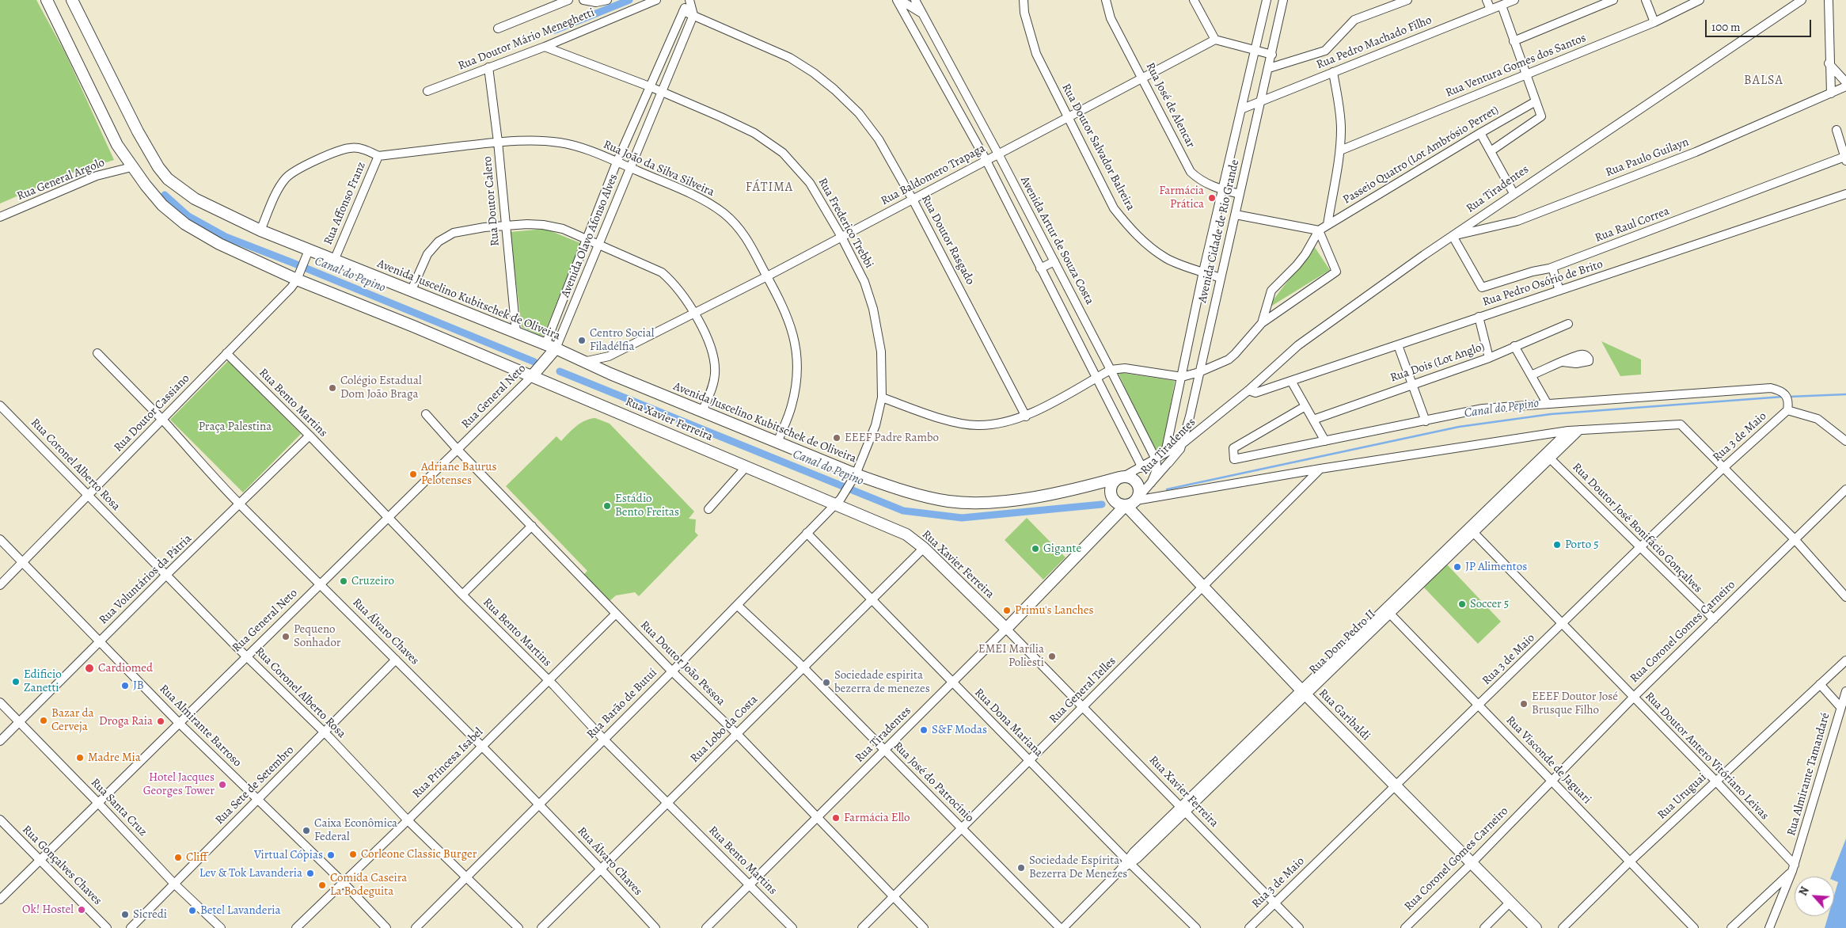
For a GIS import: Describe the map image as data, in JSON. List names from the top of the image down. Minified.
{"streets":{"main road":["Rua Tiradentes","Avenida Juscelino Kubitschek de Oliveira","Rua General Neto","Rua Xavier Ferreira","Rua Garibaldi"],"street":["Rua Doutor Mário Meneghetti","Rua Pedro Machado Filho","Rua Ventura Gomes dos Santos","Rua José de Alencar","Rua Doutor Salvador Balreira","Passeio Quatro (Lot Ambrósio Perret)","Rua Paulo Guilayn","Rua João da Silva Silveira","Rua Baldomero Trapaga","Rua General Argolo","Rua Doutor Calero","Rua Affonso Franz","Rua Frederico Trebbi","Rua Raul Correa","Avenida Cidade de Rio Grande","Avenida Olavo Afonso Alves","Rua Doutor Rasgado","Avenida Artur de Souza Costa","Rua Pedro Osório de Brito","Rua Dois (Lot Anglo)","Rua Bento Martins","Rua Doutor Cassiano","Rua 3 de Maio","Rua Coronel Alberto Rosa","Rua Doutor José Bonifácio Gonçalves","Rua Voluntários da Pátria","Rua Álvaro Chaves","Rua Coronel Gomes Carneiro","Rua Dom Pedro II","Rua Doutor João Pessoa","Rua General Telles","Rua Barão de Butuí","Rua Dona Mariana","Rua Almirante Barroso","Rua Lobo da Costa","Rua Doutor Antero Vitóriano Leivas","Rua Visconde de Jaguari","Rua Princesa Isabel","Rua Almirante Tamandaré","Rua José do Patrocínio","Rua Sete de Setembro","Rua Uruguai","Rua Santa Cruz","Rua Gonçalves Chaves"]},"crossings":[["Rua Doutor Mário Meneghetti","Rua Doutor Calero"],["Rua Doutor Mário Meneghetti","Rua Frederico Trebbi"],["Rua Pedro Machado Filho","Avenida Cidade de Rio Grande"],["Rua José de Alencar","Rua Baldomero Trapaga"],["Rua José de Alencar","Avenida Cidade de Rio Grande"],["Rua Doutor Salvador Balreira","Rua Baldomero Trapaga"],["Rua Doutor Salvador Balreira","Avenida Cidade de Rio Grande"],["Rua Paulo Guilayn","Rua Tiradentes"],["Rua Paulo Guilayn","Rua Raul Correa"],["Rua João da Silva Silveira","Rua Baldomero Trapaga"],["Rua João da Silva Silveira","Rua Doutor Calero"],["Rua João da Silva Silveira","Rua Affonso Franz"],["Rua João da Silva Silveira","Avenida Olavo Afonso Alves"],["Rua João da Silva Silveira","Avenida Juscelino Kubitschek de Oliveira"],["Rua Baldomero Trapaga","Rua Frederico Trebbi"],["Rua Baldomero Trapaga","Rua Doutor Rasgado"],["Rua Baldomero Trapaga","Avenida Artur de Souza Costa"],["Rua Baldomero Trapaga","Avenida Juscelino Kubitschek de Oliveira"],["Rua Tiradentes","Rua Raul Correa"],["Rua Tiradentes","Avenida Cidade de Rio Grande"],["Rua Tiradentes","Avenida Artur de Souza Costa"],["Rua Tiradentes","Rua Pedro Osório de Brito"],["Rua Tiradentes","Avenida Juscelino Kubitschek de Oliveira"],["Rua Tiradentes","Rua Bento Martins"],["Rua Tiradentes","Rua Xavier Ferreira"],["Rua Tiradentes","Rua Doutor João Pessoa"],["Rua Tiradentes","Rua Garibaldi"],["Rua Tiradentes","Rua Dona Mariana"],["Rua Tiradentes","Rua José do Patrocínio"],["Rua Doutor Calero","Avenida Juscelino Kubitschek de Oliveira"],["Rua Affonso Franz","Avenida Juscelino Kubitschek de Oliveira"],["Rua Frederico Trebbi","Avenida Olavo Afonso Alves"],["Rua Frederico Trebbi","Avenida Juscelino Kubitschek de Oliveira"],["Rua Frederico Trebbi","Rua Barão de Butuí"],["Avenida Olavo Afonso Alves","Rua Doutor Rasgado"],["Avenida Olavo Afonso Alves","Avenida Juscelino Kubitschek de Oliveira"],["Avenida Olavo Afonso Alves","Rua General Neto"],["Avenida Juscelino Kubitschek de Oliveira","Rua General Neto"],["Avenida Juscelino Kubitschek de Oliveira","Rua Doutor Cassiano"],["Avenida Juscelino Kubitschek de Oliveira","Rua Barão de Butuí"],["Avenida Juscelino Kubitschek de Oliveira","Rua Garibaldi"],["Rua General Neto","Rua Bento Martins"],["Rua General Neto","Rua Xavier Ferreira"],["Rua General Neto","Rua Coronel Alberto Rosa"],["Rua General Neto","Rua Álvaro Chaves"],["Rua General Neto","Rua Doutor João Pessoa"],["Rua General Neto","Rua Almirante Barroso"],["Rua General Neto","Rua Santa Cruz"],["Rua General Neto","Rua Gonçalves Chaves"],["Rua Bento Martins","Rua Doutor Cassiano"],["Rua Bento Martins","Rua Voluntários da Pátria"],["Rua Bento Martins","Rua Barão de Butuí"],["Rua Bento Martins","Rua Lobo da Costa"],["Rua Bento Martins","Rua Princesa Isabel"],["Rua Doutor Cassiano","Rua Xavier Ferreira"],["Rua Doutor Cassiano","Rua Coronel Alberto Rosa"],["Rua Doutor Cassiano","Rua Álvaro Chaves"],["Rua Doutor Cassiano","Rua Almirante Barroso"],["Rua Xavier Ferreira","Rua 3 de Maio"],["Rua Xavier Ferreira","Rua Dom Pedro II"],["Rua Xavier Ferreira","Rua General Telles"],["Rua Xavier Ferreira","Rua Barão de Butuí"],["Rua Xavier Ferreira","Rua Lobo da Costa"],["Rua 3 de Maio","Rua Doutor José Bonifácio Gonçalves"],["Rua 3 de Maio","Rua Garibaldi"],["Rua 3 de Maio","Rua Doutor Antero Vitóriano Leivas"],["Rua 3 de Maio","Rua Visconde de Jaguari"],["Rua Coronel Alberto Rosa","Rua Voluntários da Pátria"],["Rua Coronel Alberto Rosa","Rua Barão de Butuí"],["Rua Coronel Alberto Rosa","Rua Princesa Isabel"],["Rua Coronel Alberto Rosa","Rua Sete de Setembro"],["Rua Doutor José Bonifácio Gonçalves","Rua Coronel Gomes Carneiro"],["Rua Doutor José Bonifácio Gonçalves","Rua Dom Pedro II"],["Rua Voluntários da Pátria","Rua Álvaro Chaves"],["Rua Voluntários da Pátria","Rua Almirante Barroso"],["Rua Voluntários da Pátria","Rua Santa Cruz"],["Rua Álvaro Chaves","Rua Barão de Butuí"],["Rua Álvaro Chaves","Rua Lobo da Costa"],["Rua Álvaro Chaves","Rua Princesa Isabel"],["Rua Álvaro Chaves","Rua Sete de Setembro"],["Rua Coronel Gomes Carneiro","Rua Garibaldi"],["Rua Coronel Gomes Carneiro","Rua Doutor Antero Vitóriano Leivas"],["Rua Coronel Gomes Carneiro","Rua Visconde de Jaguari"],["Rua Dom Pedro II","Rua Garibaldi"],["Rua Dom Pedro II","Rua Dona Mariana"],["Rua Dom Pedro II","Rua Doutor Antero Vitóriano Leivas"],["Rua Dom Pedro II","Rua Visconde de Jaguari"],["Rua Dom Pedro II","Rua José do Patrocínio"],["Rua Doutor João Pessoa","Rua General Telles"],["Rua Doutor João Pessoa","Rua Barão de Butuí"],["Rua Doutor João Pessoa","Rua Lobo da Costa"],["Rua Doutor João Pessoa","Rua Princesa Isabel"],["Rua General Telles","Rua Garibaldi"],["Rua General Telles","Rua Dona Mariana"],["Rua General Telles","Rua José do Patrocínio"],["Rua Barão de Butuí","Rua Dona Mariana"],["Rua Barão de Butuí","Rua José do Patrocínio"],["Rua Dona Mariana","Rua Lobo da Costa"],["Rua Almirante Barroso","Rua Princesa Isabel"],["Rua Almirante Barroso","Rua Sete de Setembro"],["Rua Lobo da Costa","Rua José do Patrocínio"],["Rua Doutor Antero Vitóriano Leivas","Rua Almirante Tamandaré"],["Rua Doutor Antero Vitóriano Leivas","Rua Uruguai"],["Rua Visconde de Jaguari","Rua Uruguai"],["Rua Sete de Setembro","Rua Santa Cruz"]],"districts":["BALSA","FÁTIMA"],"water":["Canal do Pepino"],"parks":["Praça Palestina"],"places":["Farmácia Prática","Centro Social Filadélfia","Colégio Estadual Dom João Braga","EEEF Padre Rambo","Adriane Baurus Pelotenses","Estádio Bento Freitas","Porto 5","Gigante","JP Alimentos","Cruzeiro","Soccer 5","Primu's Lanches","Pequeno Sonhador","EMEI Marília Poliesti","Cardiomed","Edificio Zanetti","Sociedade espirita bezerra de menezes","JB","EEEF Doutor José Brusque Filho","Bazar da Cerveja","Droga Raia","S&F Modas","Madre Mia","Hotel Jacques Georges Tower","Farmácia Ello","Caixa Econômica Federal","Corleone Classic Burger","Virtual Cópias","Cliff","Sociedade Espírita Bezerra De Menezes","Lev & Tok Lavanderia","Comida Caseira La Bodeguita","Ok! Hostel","Betel Lavanderia","Sicredi"],"scale_bar":"100 m","north":"top left"}
